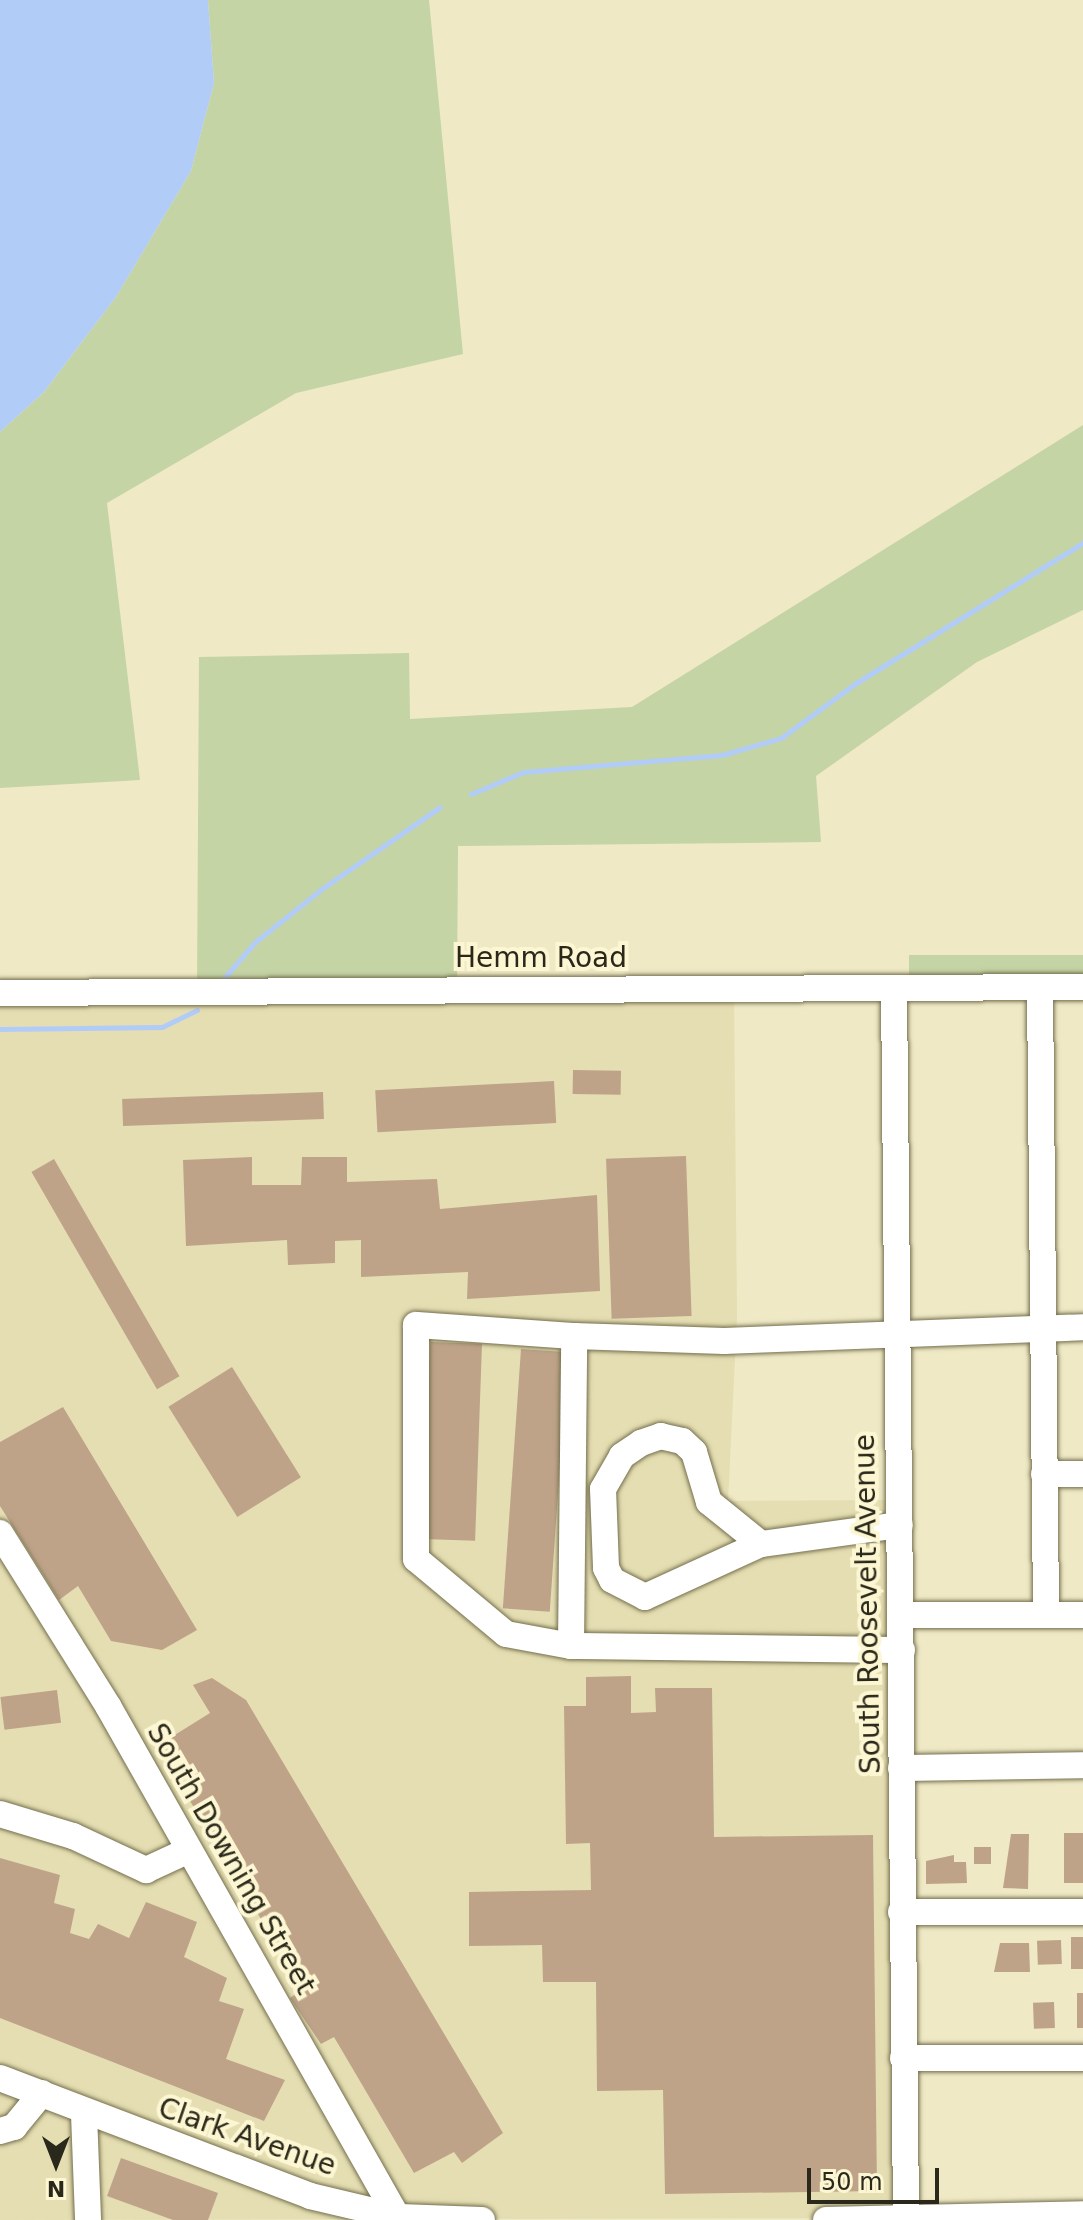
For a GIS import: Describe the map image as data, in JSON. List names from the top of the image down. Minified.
{"streets":{"street":["Hemm Road","South Roosevelt Avenue","South Downing Street","Clark Avenue"]},"crossings":[["Hemm Road","South Roosevelt Avenue"],["South Downing Street","Clark Avenue"]],"scale_bar":"50 m","north":"bottom"}
